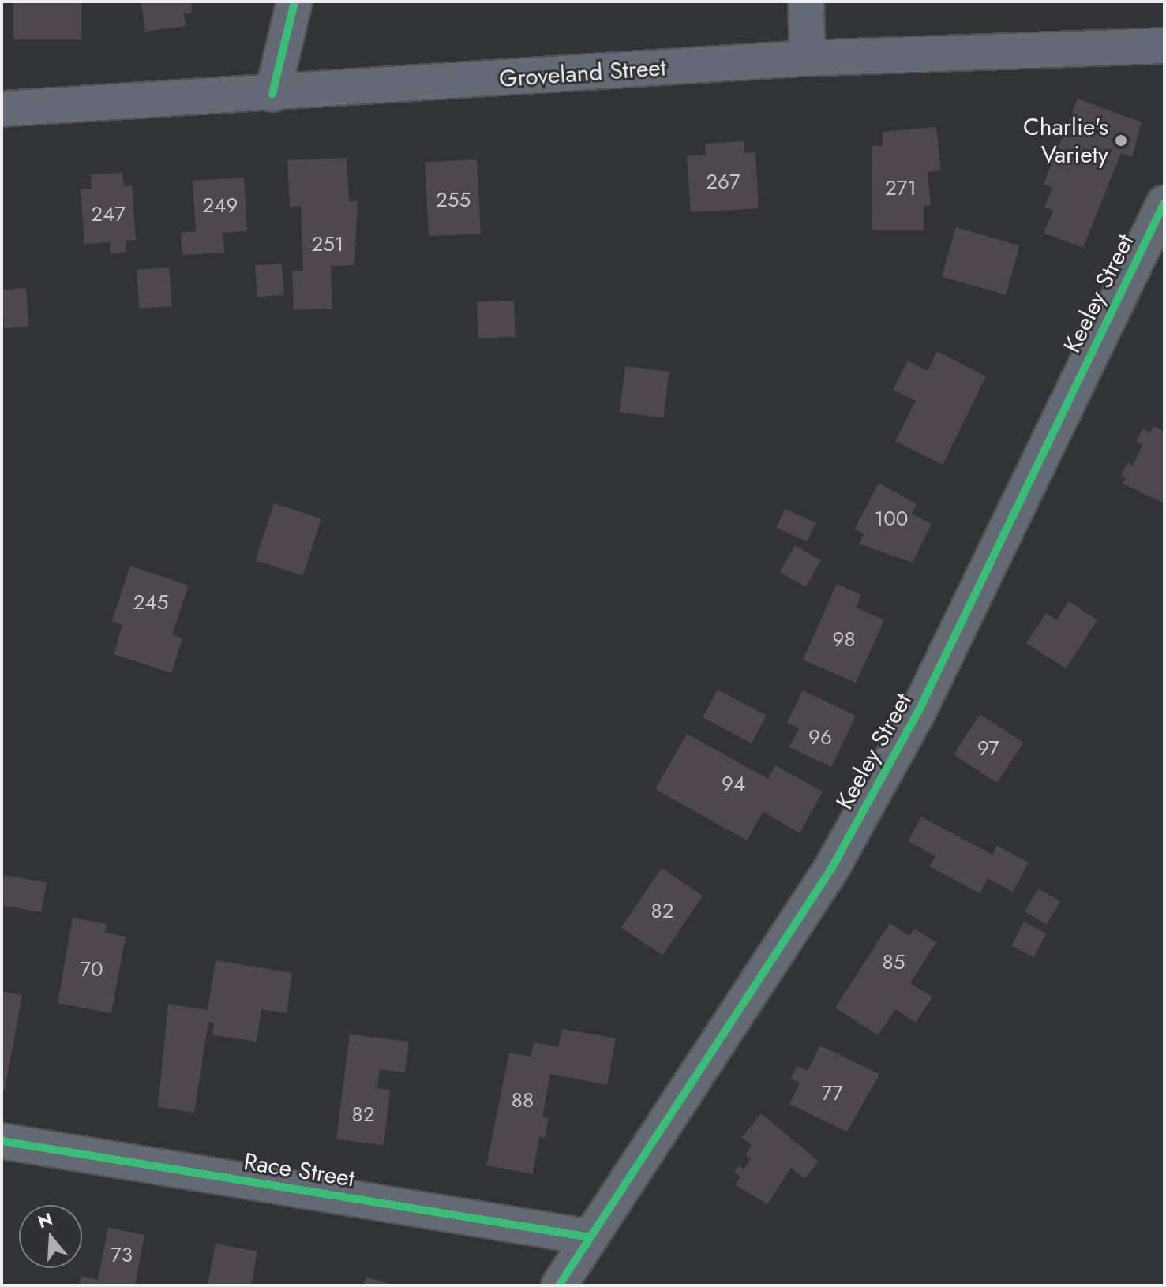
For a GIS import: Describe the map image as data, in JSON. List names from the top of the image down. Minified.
{"streets":{"main road":["Groveland Street"],"street":["Keeley Street","Race Street"]},"crossings":[["Keeley Street","Race Street"]],"places":["Charlie's Variety"],"house_numbers":["267","271","255","249","247","251","100","245","98","96","97","94","82","85","70","77","88","82","73"],"north":"top"}
